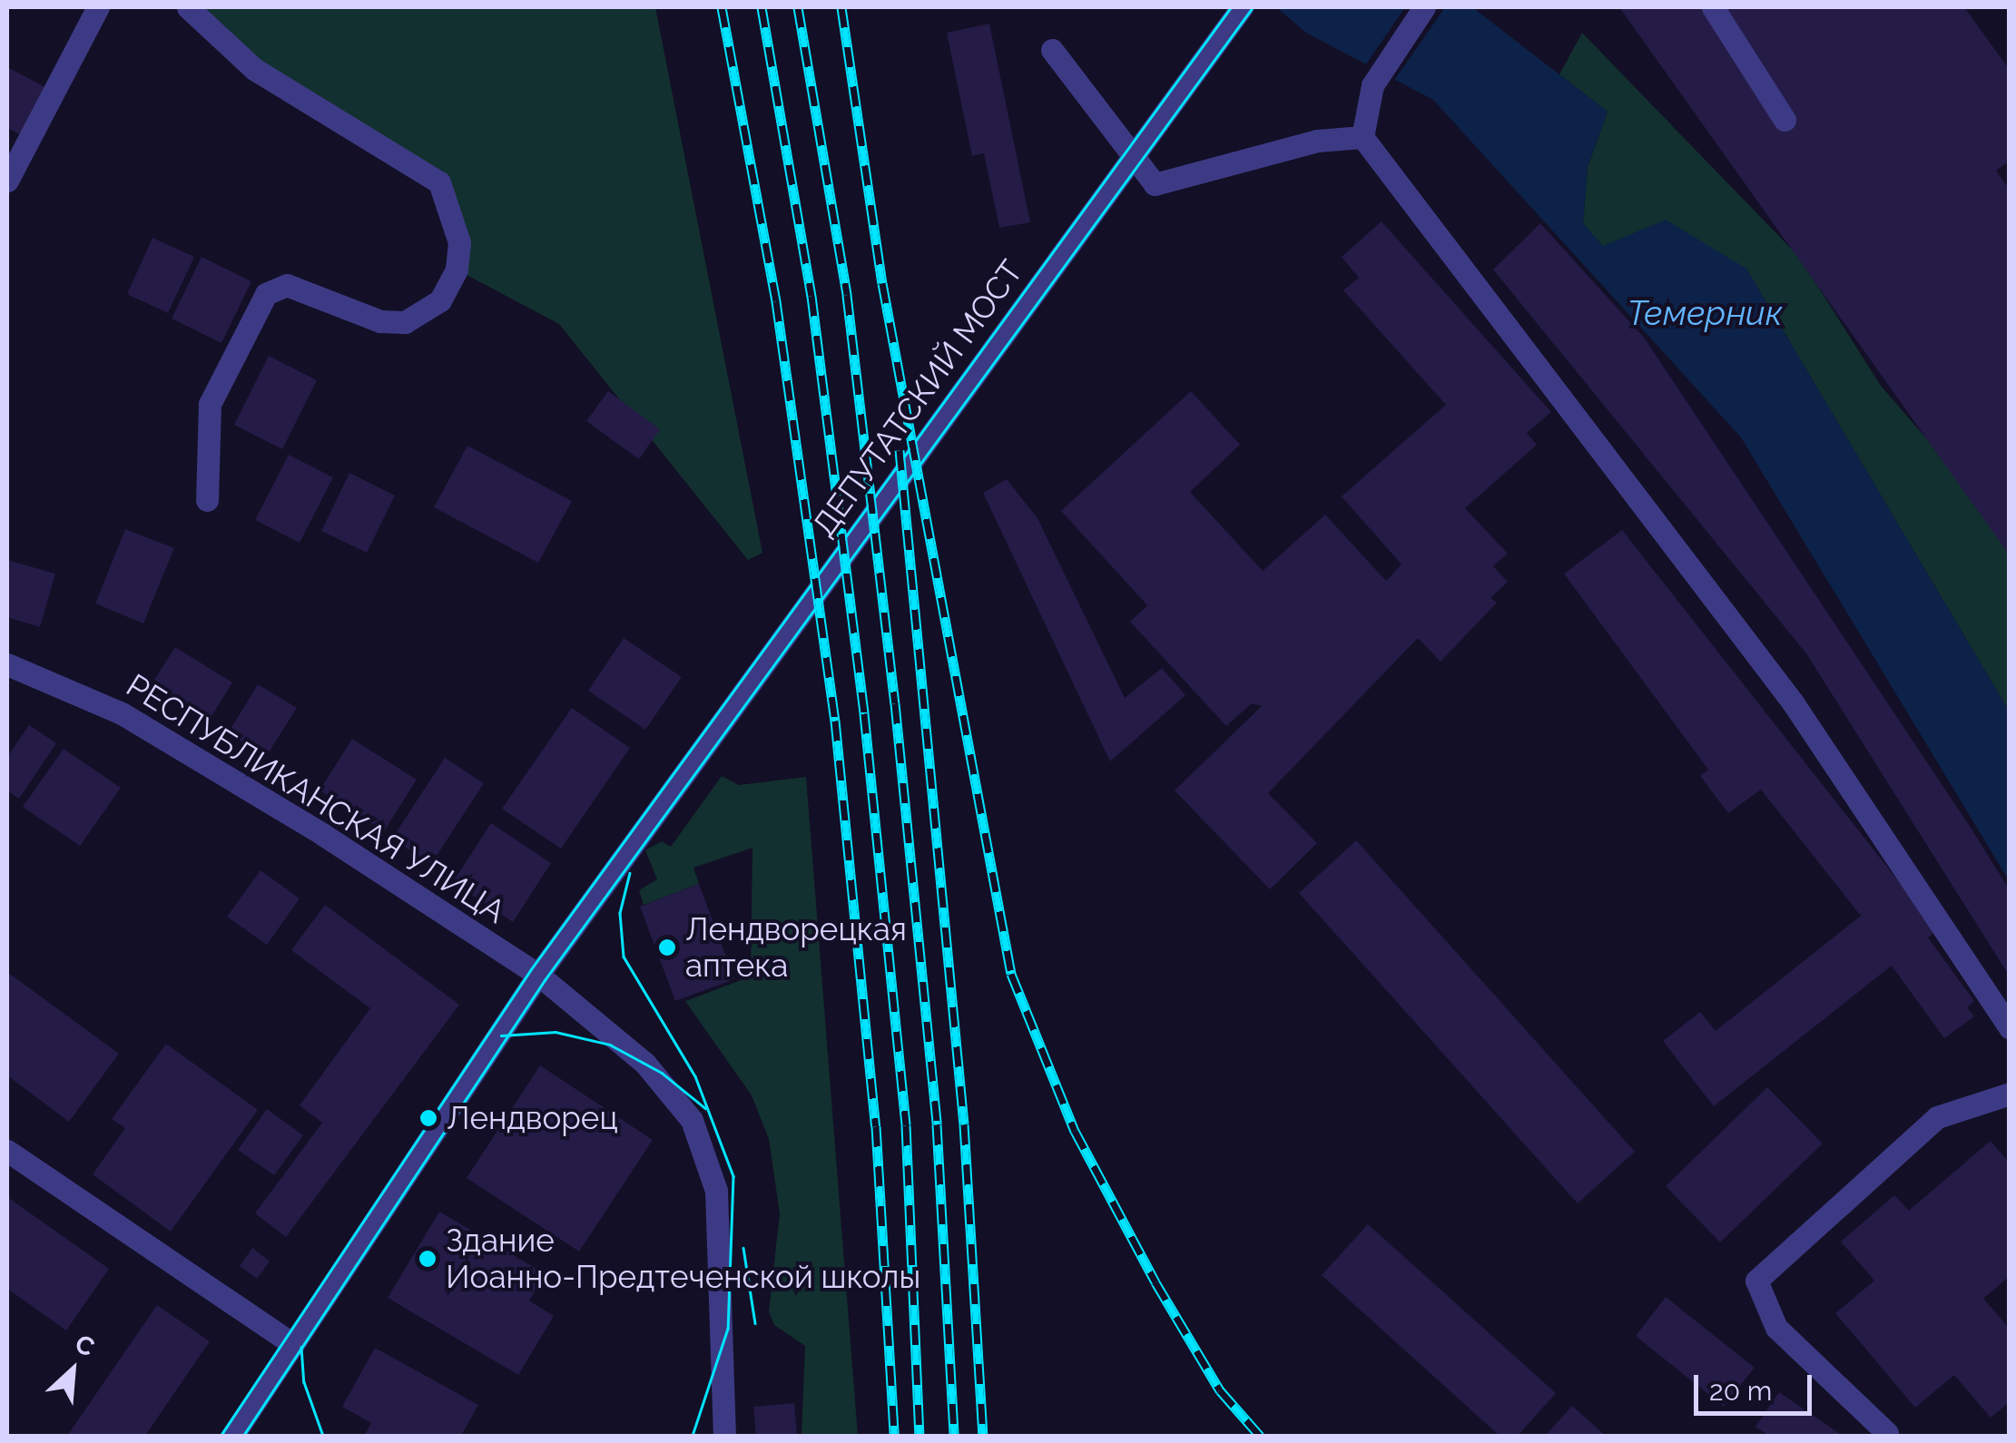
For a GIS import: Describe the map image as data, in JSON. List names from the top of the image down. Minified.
{"streets":{"street":["ДЕПУТАТСКИЙ МОСТ","РЕСПУБЛИКАНСКАЯ УЛИЦА"]},"crossings":[["ДЕПУТАТСКИЙ МОСТ","РЕСПУБЛИКАНСКАЯ УЛИЦА"]],"water":["Темерник"],"places":["Лендворецкая аптека","Лендворец","Здание Иоанно-Предтеченской школы"],"scale_bar":"20 m","north":"top right"}
